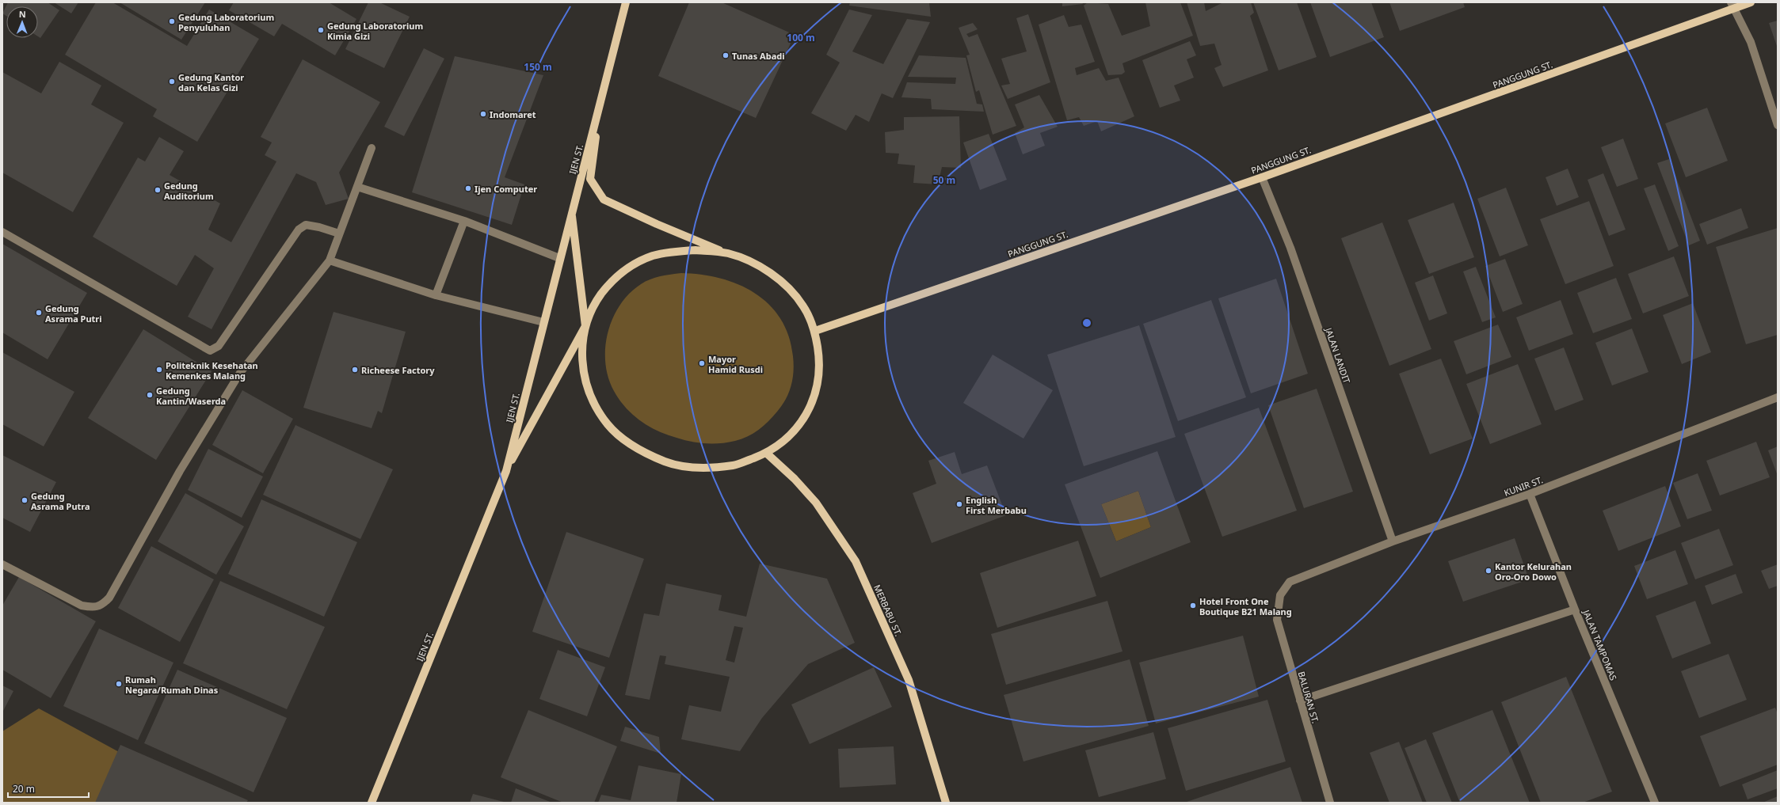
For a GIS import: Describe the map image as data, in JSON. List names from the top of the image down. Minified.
{"streets":{"main road":["PANGGUNG ST.","IJEN ST.","MERBABU ST."],"street":["JALAN LANDIT","KUNIR ST.","JALAN TAMPOMAS","BALURAN ST."]},"crossings":[["PANGGUNG ST.","JALAN LANDIT"],["JALAN LANDIT","KUNIR ST."],["KUNIR ST.","JALAN TAMPOMAS"],["KUNIR ST.","BALURAN ST."]],"places":["Gedung Laboratorium Penyuluhan","Gedung Laboratorium Kimia Gizi","Tunas Abadi","Gedung Kantor dan Kelas Gizi","Indomaret","Ijen Computer","Gedung Auditorium","Gedung Asrama Putri","Mayor Hamid Rusdi","Politeknik Kesehatan Kemenkes Malang","Richeese Factory","Gedung Kantin/Waserda","Gedung Asrama Putra","English First Merbabu","Kantor Kelurahan Oro-Oro Dowo","Hotel Front One Boutique B21 Malang","Rumah Negara/Rumah Dinas"],"scale_bar":"20 m","north":"top","rings":["100 m","150 m","50 m"]}
